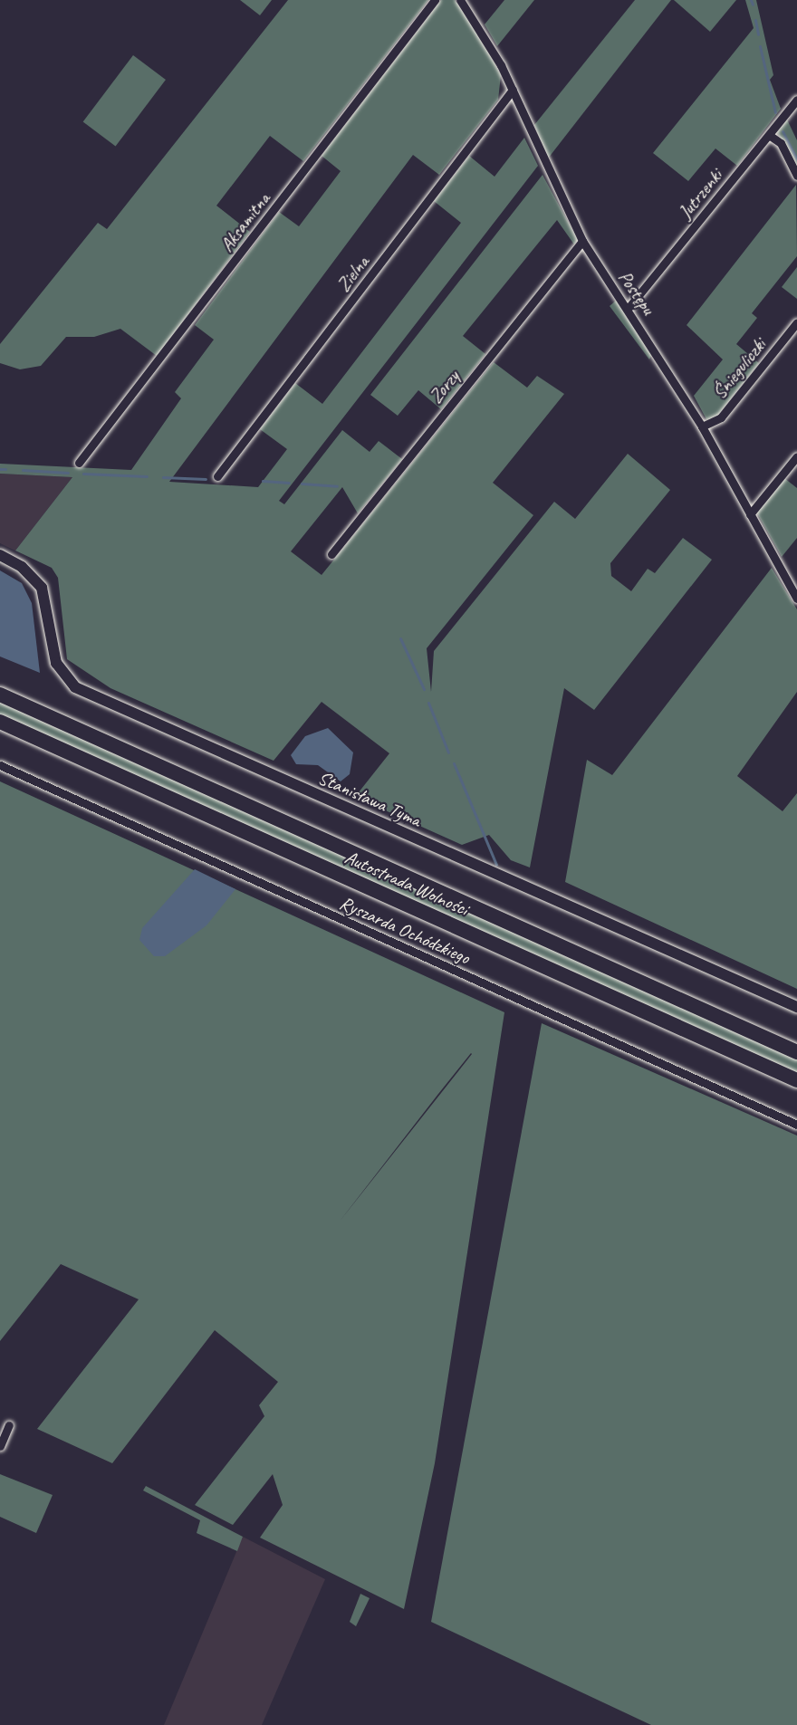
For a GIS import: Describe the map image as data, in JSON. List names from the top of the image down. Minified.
{"streets":{"highway":["Autostrada Wolności"],"street":["Jutrzenki","Aksamitna","Zielna","Postępu","Śnieguliczki","Zorzy","Stanisława Tyma","Ryszarda Ochódzkiego"]},"crossings":[["Jutrzenki","Postępu"],["Zielna","Postępu"],["Postępu","Śnieguliczki"],["Postępu","Zorzy"]]}
